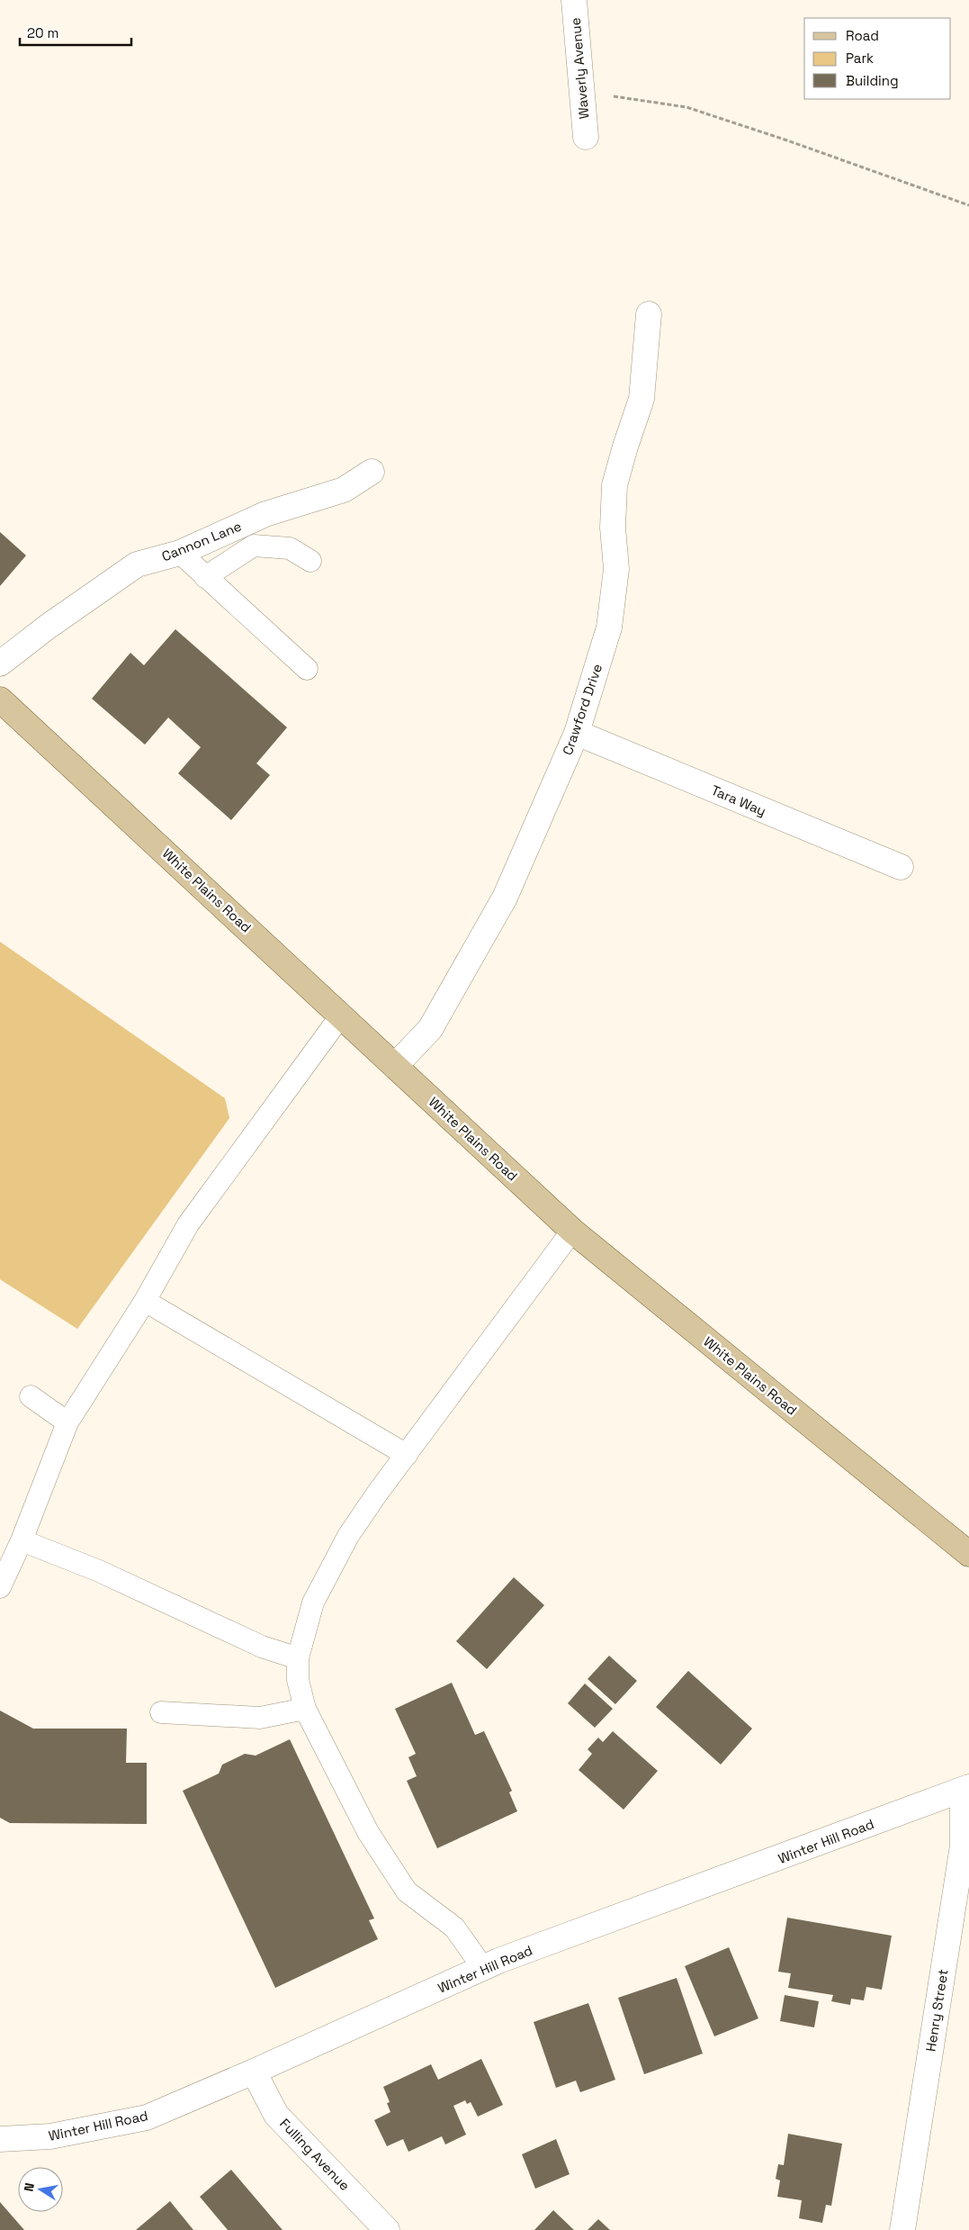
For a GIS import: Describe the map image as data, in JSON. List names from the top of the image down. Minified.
{"streets":{"main road":["White Plains Road"],"street":["Waverly Avenue","Cannon Lane","Crawford Drive","Tara Way","Winter Hill Road","Henry Street","Fulling Avenue"]},"crossings":[["Crawford Drive","Tara Way"],["Crawford Drive","White Plains Road"],["Winter Hill Road","Henry Street"],["Winter Hill Road","Fulling Avenue"]],"legend":["Road","Park","Building"],"scale_bar":"20 m","north":"left"}
